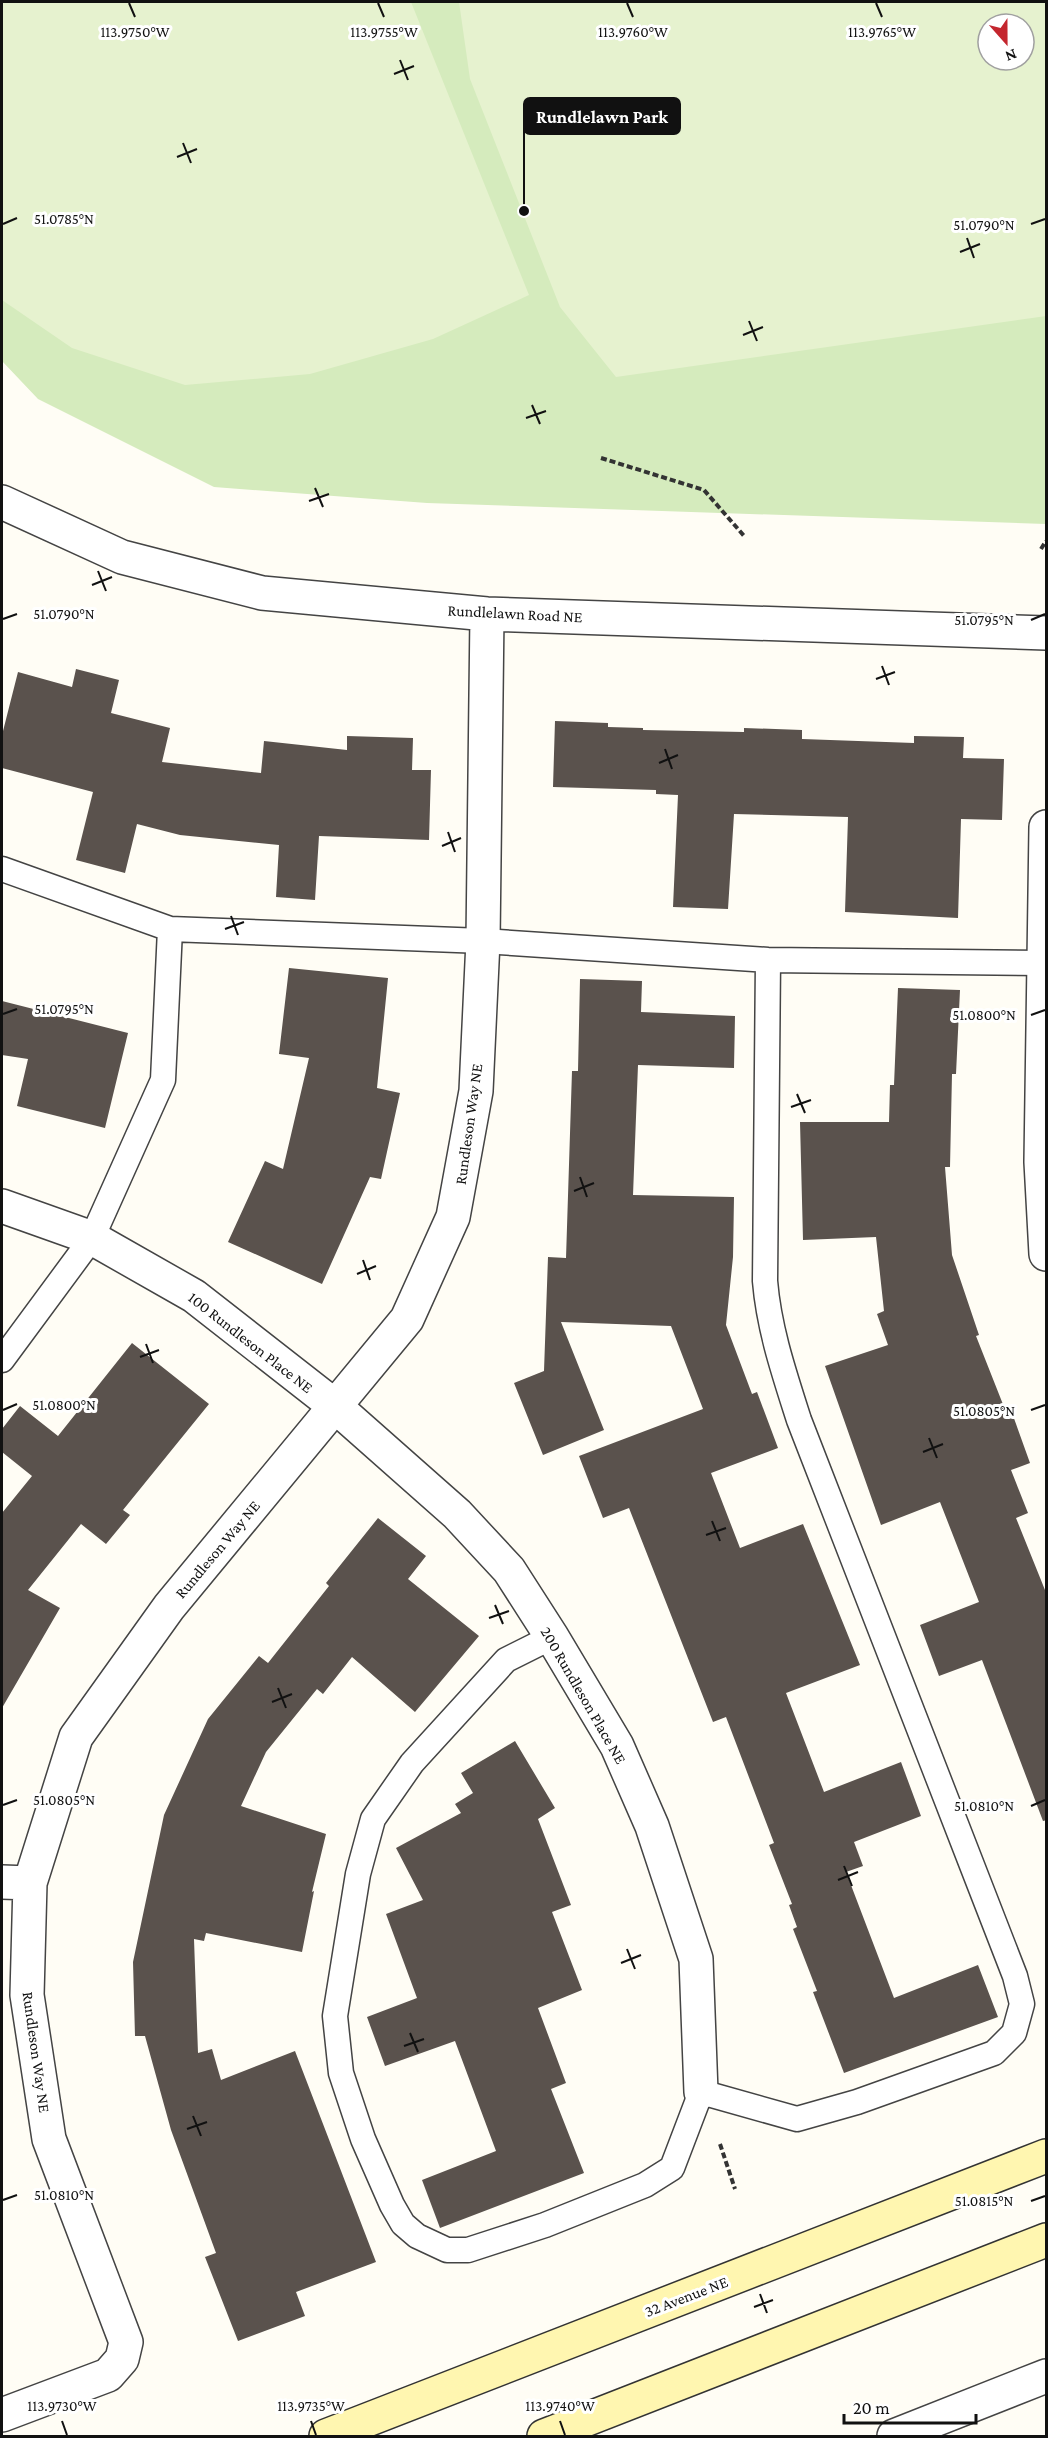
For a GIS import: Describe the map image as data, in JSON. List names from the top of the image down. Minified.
{"streets":{"main road":["32 Avenue NE"],"street":["Rundlelawn Road NE","Rundleson Way NE","100 Rundleson Place NE","200 Rundleson Place NE"]},"crossings":[["Rundlelawn Road NE","Rundleson Way NE"],["Rundleson Way NE","100 Rundleson Place NE"],["Rundleson Way NE","200 Rundleson Place NE"],["100 Rundleson Place NE","200 Rundleson Place NE"]],"places":["Rundlelawn Park"],"scale_bar":"20 m","north":"bottom","coordinates":["113.9750°W","113.9755°W","113.9760°W","113.9765°W","51.0785°N","51.0790°N","51.0795°N","51.0800°N","51.0805°N","51.0810°N","51.0815°N","113.9730°W","113.9735°W","113.9740°W"]}
